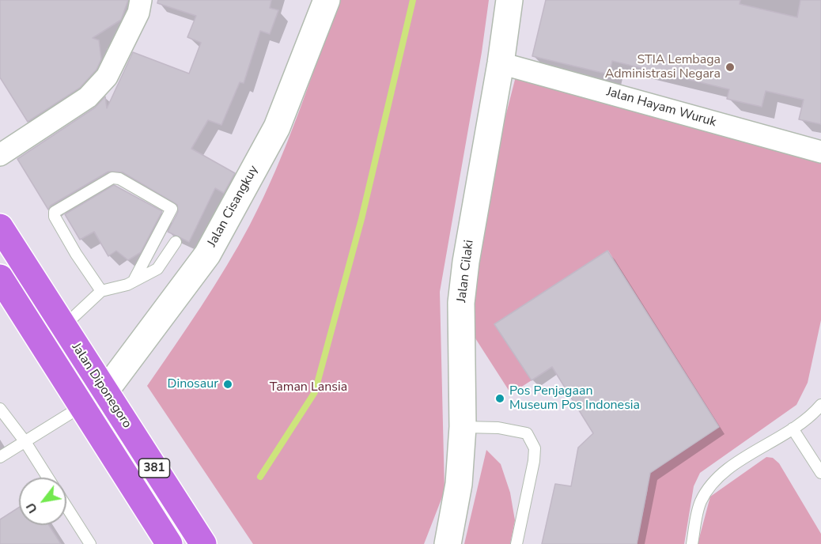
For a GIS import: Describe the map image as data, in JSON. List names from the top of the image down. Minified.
{"streets":{"main road":["Jalan Diponegoro","381"],"street":["Jalan Hayam Wuruk","Jalan Cisangkuy","Jalan Cilaki"]},"crossings":[["Jalan Hayam Wuruk","Jalan Cilaki"],["Jalan Cisangkuy","Jalan Diponegoro"]],"parks":["Taman Lansia"],"places":["STIA Lembaga Administrasi Negara","Dinosaur","Pos Penjagaan Museum Pos Indonesia"],"north":"bottom left"}
